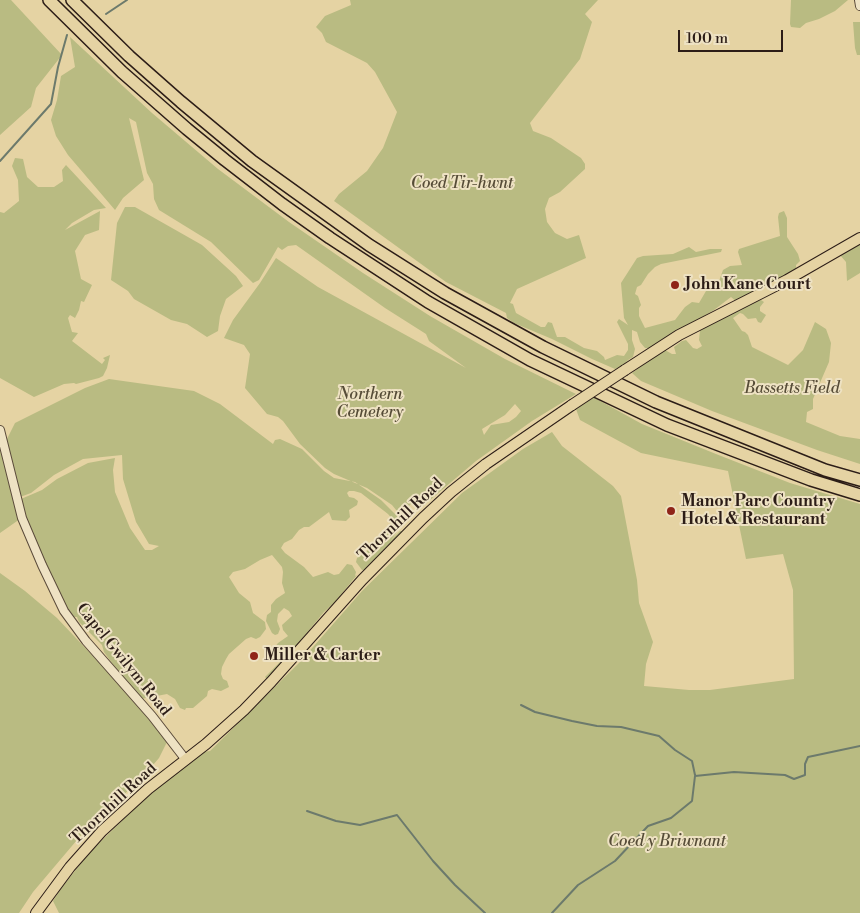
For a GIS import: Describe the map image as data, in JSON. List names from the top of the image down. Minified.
{"streets":{"main road":["Thornhill Road"],"street":["Capel Gwilym Road"]},"crossings":[["Thornhill Road","Capel Gwilym Road"]],"parks":["Coed Tir-hwnt","Bassetts Field","Northern Cemetery","Coed y Briwnant"],"places":["John Kane Court","Manor Parc Country Hotel & Restaurant","Miller & Carter"],"scale_bar":"100 m"}
